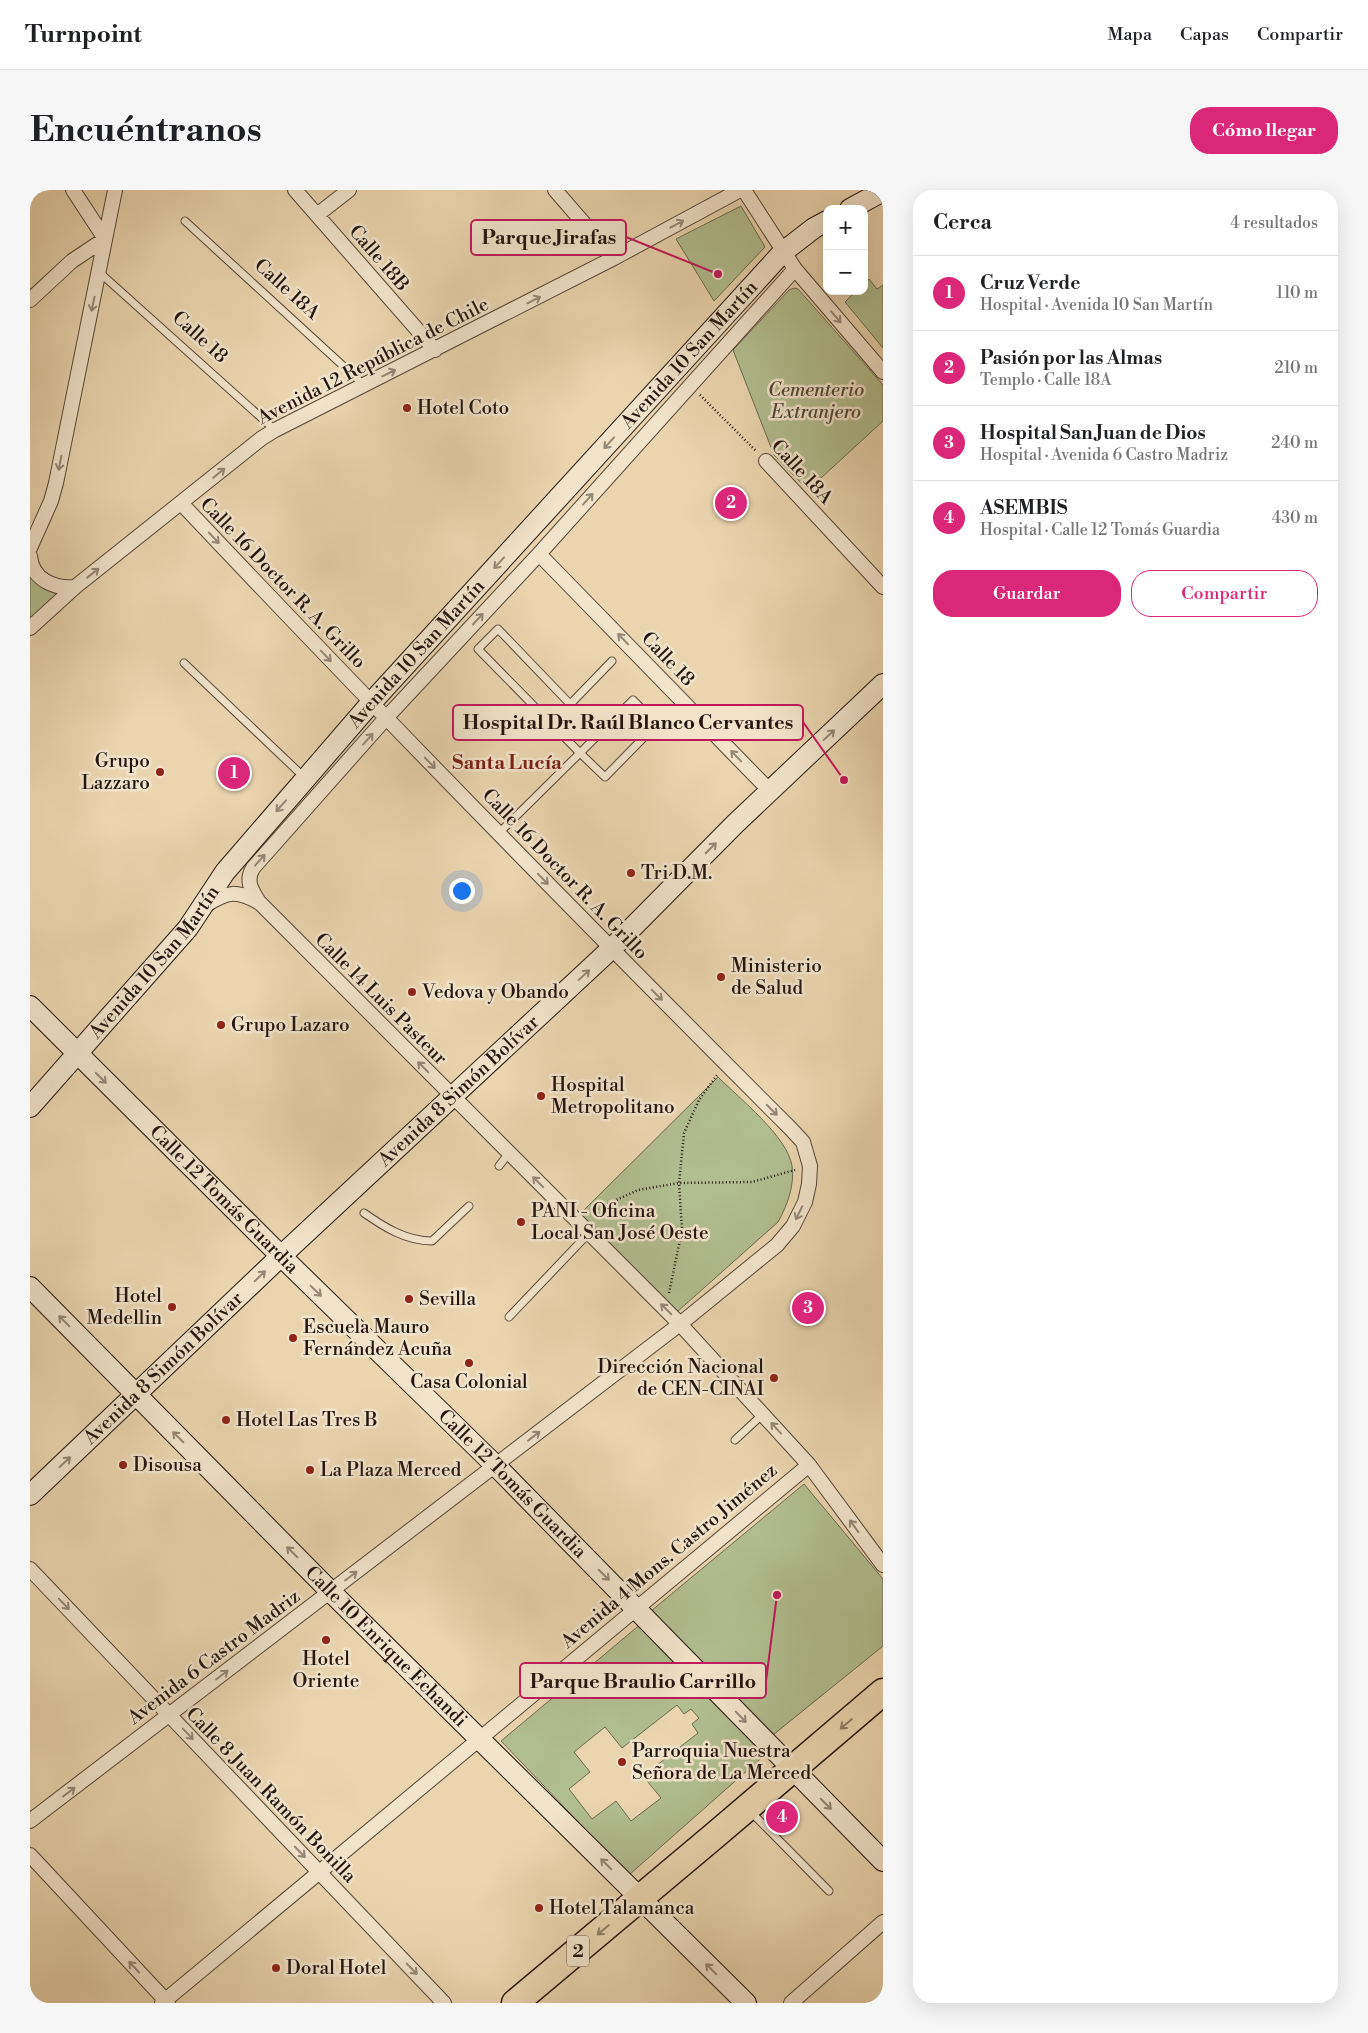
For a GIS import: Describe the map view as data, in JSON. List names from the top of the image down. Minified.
{"streets":{"highway":["2"],"street":["Calle 18B","Calle 18A","Calle 18","Avenida 10 San Martín","Avenida 12 República de Chile","Calle 16 Doctor R. A. Grillo","Calle 14 Luis Pasteur","Avenida 8 Simón Bolívar","Calle 12 Tomás Guardia","Avenida 4 Mons. Castro Jiménez","Calle 10 Enrique Echandi","Avenida 6 Castro Madriz","Calle 8 Juan Ramón Bonilla"]},"crossings":[["Calle 18B","Avenida 12 República de Chile"],["Calle 18A","Avenida 10 San Martín"],["Calle 18A","Avenida 12 República de Chile"],["Calle 18","Avenida 10 San Martín"],["Calle 18","Avenida 12 República de Chile"],["Calle 18","Avenida 8 Simón Bolívar"],["Avenida 10 San Martín","Calle 16 Doctor R. A. Grillo"],["Avenida 10 San Martín","Calle 14 Luis Pasteur"],["Avenida 10 San Martín","Calle 12 Tomás Guardia"],["Avenida 12 República de Chile","Calle 16 Doctor R. A. Grillo"],["Calle 16 Doctor R. A. Grillo","Avenida 8 Simón Bolívar"],["Calle 16 Doctor R. A. Grillo","Avenida 6 Castro Madriz"],["Calle 14 Luis Pasteur","Avenida 8 Simón Bolívar"],["Calle 14 Luis Pasteur","Avenida 4 Mons. Castro Jiménez"],["Calle 14 Luis Pasteur","Avenida 6 Castro Madriz"],["Avenida 8 Simón Bolívar","Calle 12 Tomás Guardia"],["Avenida 8 Simón Bolívar","Calle 10 Enrique Echandi"],["Calle 12 Tomás Guardia","Avenida 4 Mons. Castro Jiménez"],["Calle 12 Tomás Guardia","Avenida 6 Castro Madriz"],["Calle 12 Tomás Guardia","2"],["Avenida 4 Mons. Castro Jiménez","Calle 10 Enrique Echandi"],["Avenida 4 Mons. Castro Jiménez","Calle 8 Juan Ramón Bonilla"],["Calle 10 Enrique Echandi","Avenida 6 Castro Madriz"],["Calle 10 Enrique Echandi","2"],["Avenida 6 Castro Madriz","Calle 8 Juan Ramón Bonilla"]],"one_way":["Calle 18","Avenida 12 República de Chile","Calle 16 Doctor R. A. Grillo","Calle 14 Luis Pasteur","Avenida 8 Simón Bolívar","Calle 12 Tomás Guardia","Calle 10 Enrique Echandi","Calle 8 Juan Ramón Bonilla"],"districts":["Santa Lucía"],"parks":["Cementerio Extranjero"],"places":["Parque Jirafas","Hotel Coto","Grupo Lazzaro","Hospital Dr. Raúl Blanco Cervantes","Tri D.M.","Ministerio de Salud","Vedova y Obando","Grupo Lazaro","Hospital Metropolitano","PANI - Oficina Local San José Oeste","Sevilla","Hotel Medellin","Escuela Mauro Fernández Acuña","Casa Colonial","Dirección Nacional de CEN-CINAI","Hotel Las Tres B","Disousa","La Plaza Merced","Parque Braulio Carrillo","Hotel Oriente","Parroquia Nuestra Señora de La Merced","Hotel Talamanca","Doral Hotel"],"page":{"header":"Turnpoint","nav":["Mapa","Capas","Compartir"],"buttons":["Cómo llegar",["Guardar","Compartir"]],"title":"Encuéntranos","heading":["Cerca","4 resultados"],"map_buttons":["+","−"],"list":[{"mark":"1","name":"Cruz Verde","note":"Hospital · Avenida 10 San Martín","value":"110 m"},{"mark":"2","name":"Pasión por las Almas","note":"Templo · Calle 18A","value":"210 m"},{"mark":"3","name":"Hospital San Juan de Dios","note":"Hospital · Avenida 6 Castro Madriz","value":"240 m"},{"mark":"4","name":"ASEMBIS","note":"Hospital · Calle 12 Tomás Guardia","value":"430 m"}],"pins":["2","1","3","4"]}}
